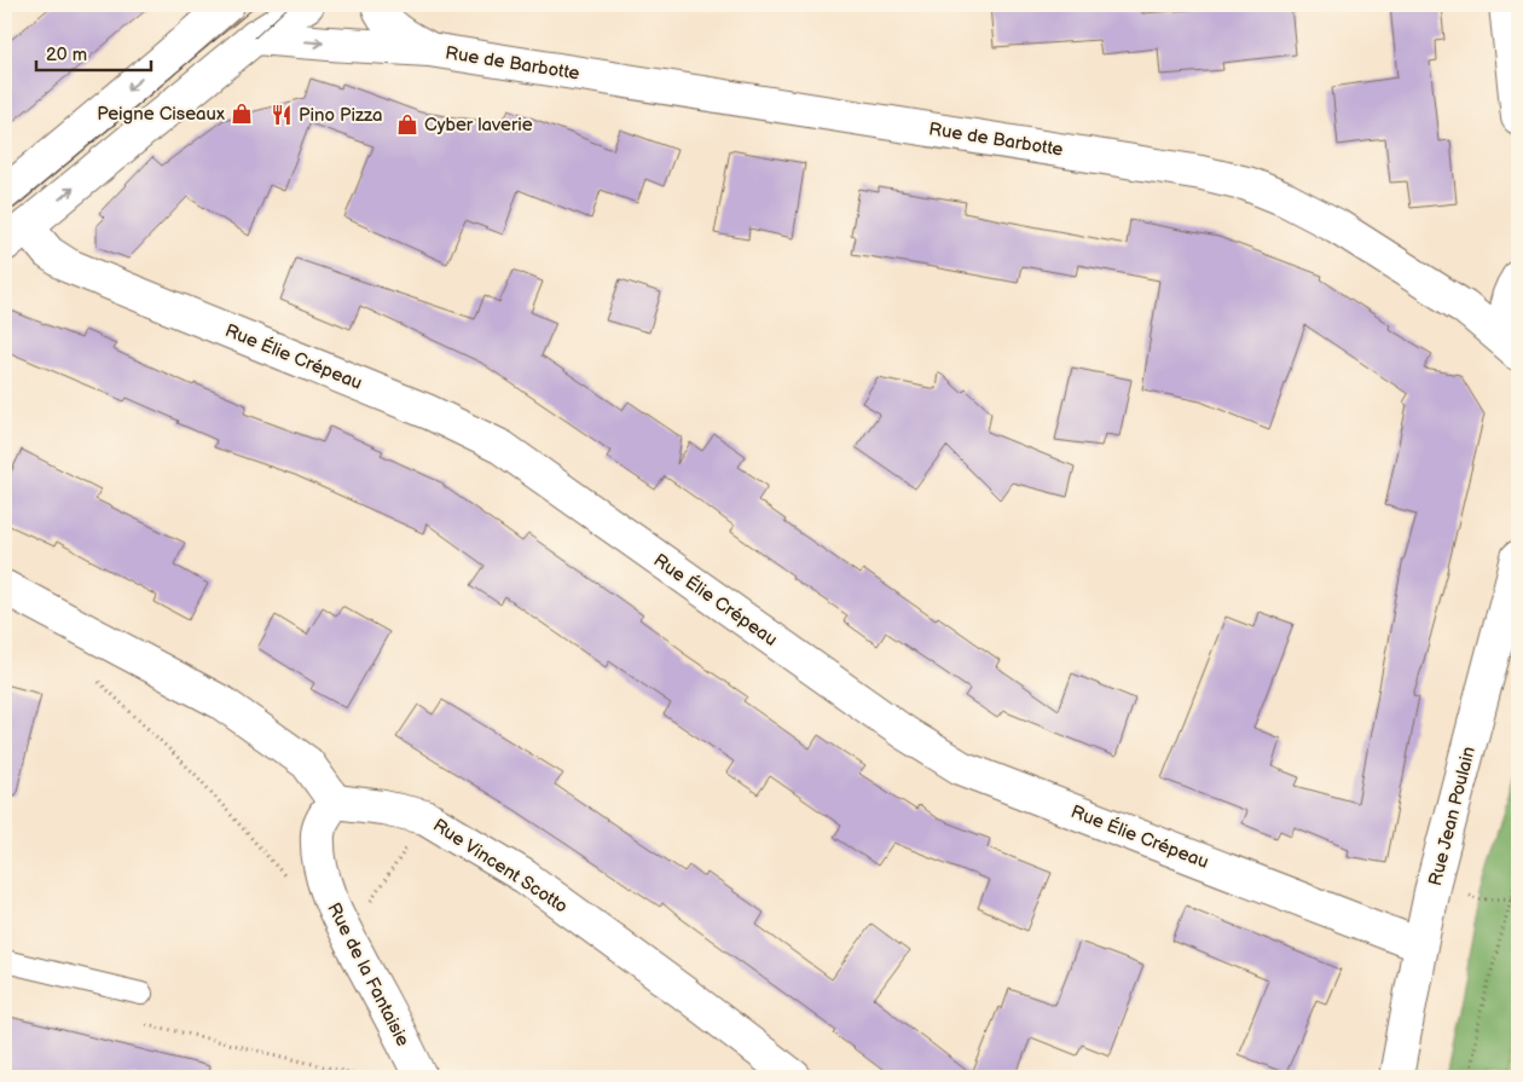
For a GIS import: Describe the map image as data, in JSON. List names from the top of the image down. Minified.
{"streets":{"street":["Rue de Barbotte","Rue Élie Crépeau","Rue Jean Poulain","Rue Vincent Scotto","Rue de la Fantaisie"]},"crossings":[["Rue Élie Crépeau","Rue Jean Poulain"],["Rue Vincent Scotto","Rue de la Fantaisie"]],"places":{"shop":["Peigne Ciseaux","Cyber laverie"],"restaurant":["Pino Pizza"]},"scale_bar":"20 m"}
